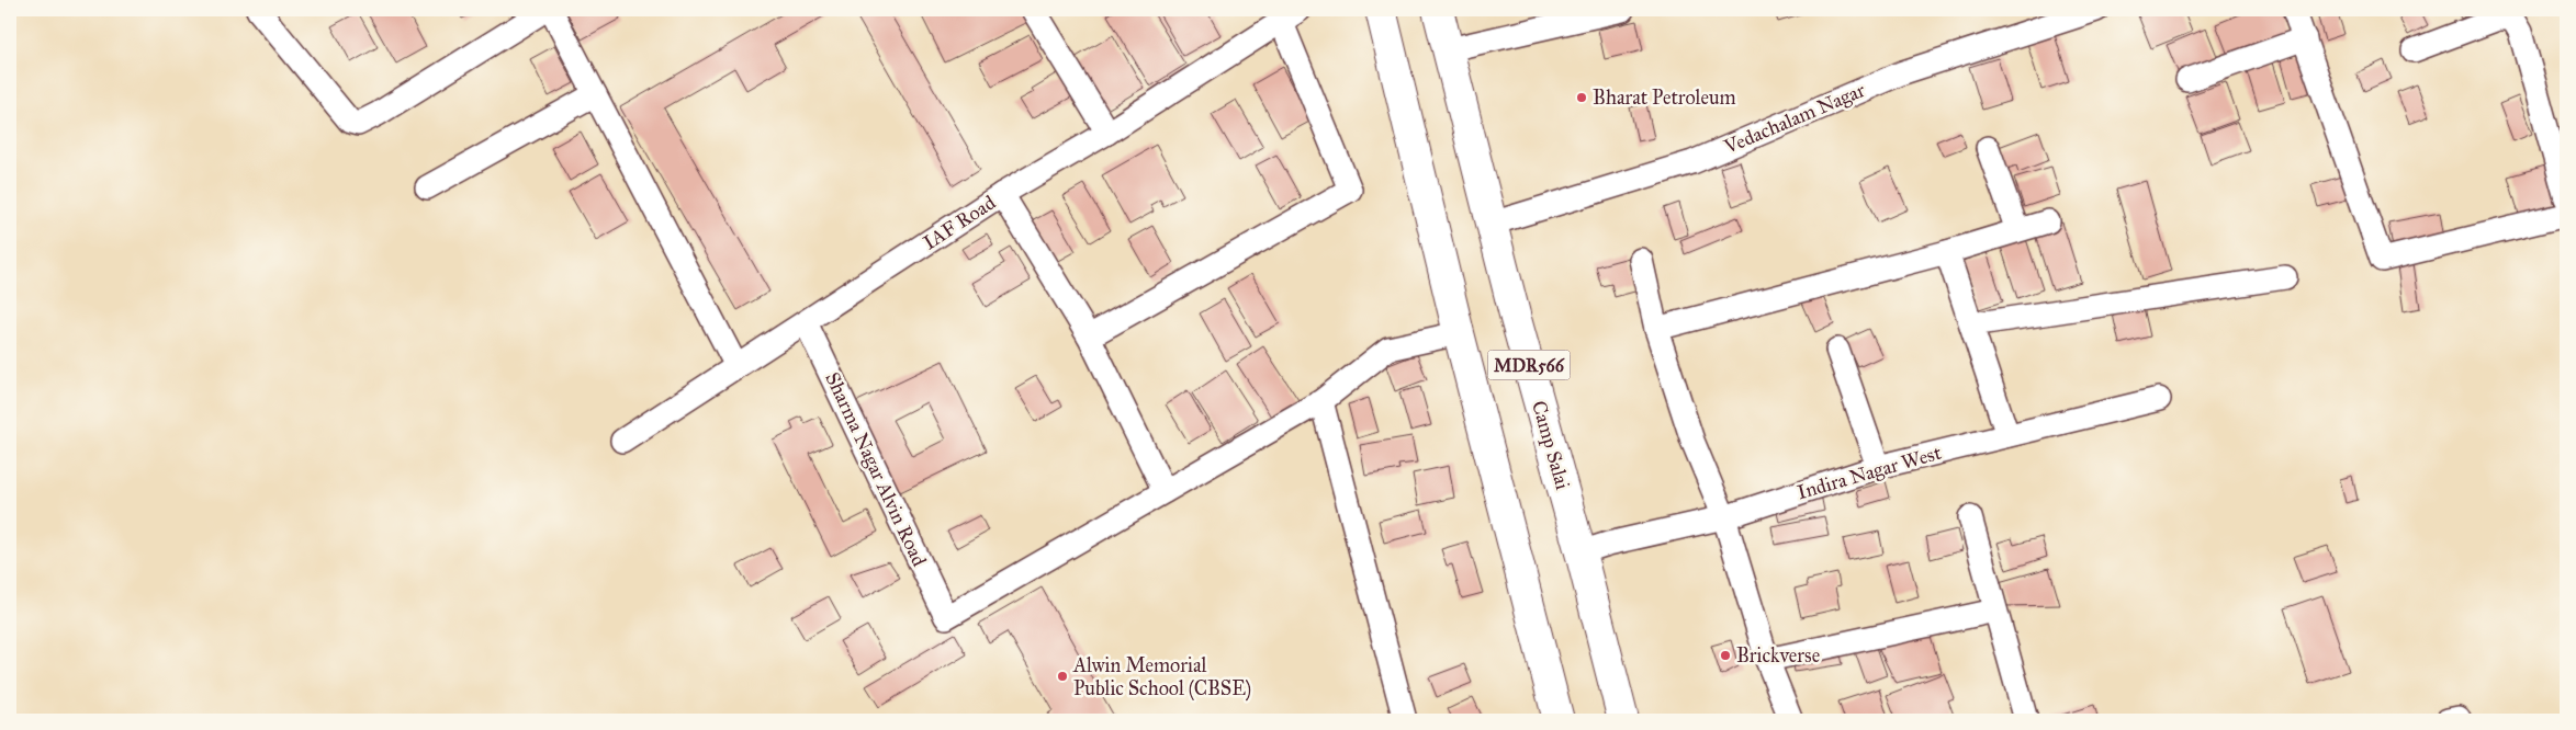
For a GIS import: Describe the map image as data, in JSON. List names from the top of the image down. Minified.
{"streets":{"main road":["MDR566","Camp Salai"],"street":["Vedachalam Nagar","IAF Road","Sharma Nagar Alvin Road","Indira Nagar West"]},"crossings":[["Vedachalam Nagar","Camp Salai"],["IAF Road","Sharma Nagar Alvin Road"],["Camp Salai","Indira Nagar West"]],"places":["Bharat Petroleum","Brickverse","Alwin Memorial Public School (CBSE)"]}
